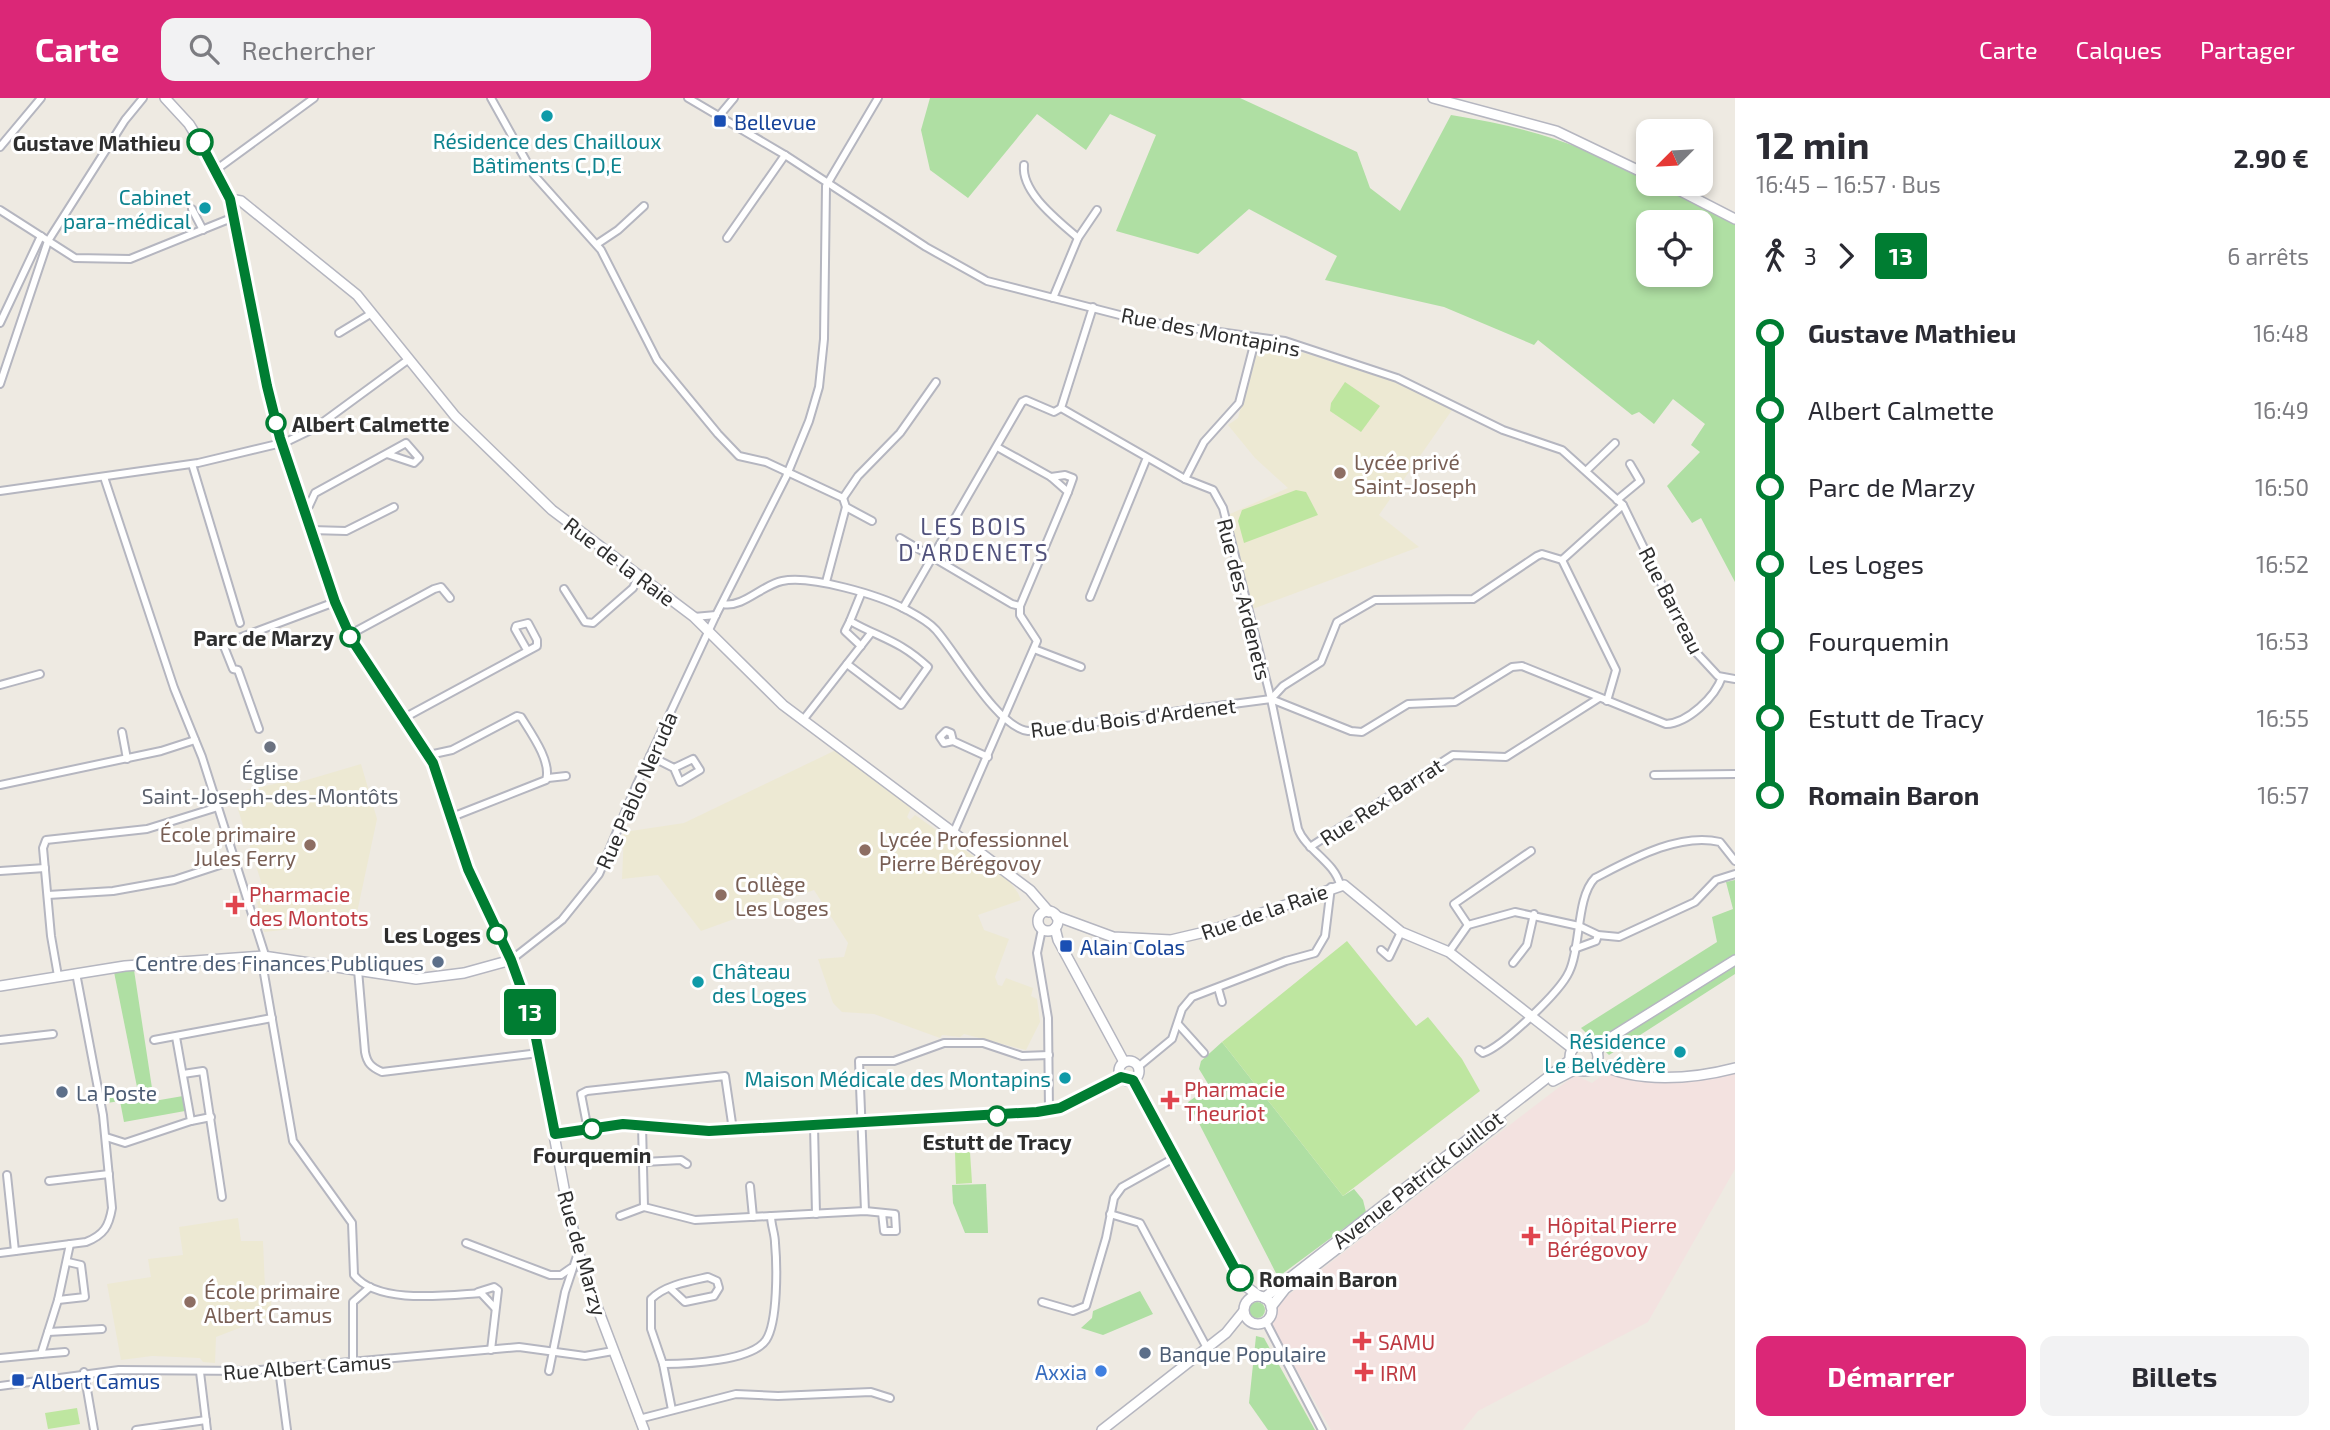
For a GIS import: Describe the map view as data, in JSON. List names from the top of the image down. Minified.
{"streets":{"street":["Rue des Montapins","Rue de la Raie","Rue des Ardenets","Rue Barreau","Rue du Bois d'Ardenet","Rue Pablo Neruda","Rue Rex Barrat","Avenue Patrick Guillot","Rue de Marzy","Rue Albert Camus"]},"crossings":[["Rue des Montapins","Rue Barreau"],["Rue des Montapins","Rue Pablo Neruda"],["Rue de la Raie","Rue des Ardenets"],["Rue de la Raie","Rue Pablo Neruda"],["Rue de la Raie","Avenue Patrick Guillot"],["Rue de la Raie","Rue de Marzy"],["Rue des Ardenets","Rue du Bois d'Ardenet"],["Rue des Ardenets","Rue Rex Barrat"],["Rue du Bois d'Ardenet","Rue Pablo Neruda"],["Rue Pablo Neruda","Rue de Marzy"],["Rue de Marzy","Rue Albert Camus"]],"districts":["LES BOIS D'ARDENETS"],"places":{"other":["Résidence des Chailloux Bâtiments C,D,E","Gustave Mathieu","Cabinet para-médical","Albert Calmette","Lycée privé Saint-Joseph","Parc de Marzy","Église Saint-Joseph-des-Montôts","École primaire Jules Ferry","Lycée Professionnel Pierre Bérégovoy","Collège Les Loges","Les Loges","Centre des Finances Publiques","Château des Loges","Résidence Le Belvédère","Maison Médicale des Montapins","La Poste","Estutt de Tracy","Fourquemin","Romain Baron","École primaire Albert Camus","Banque Populaire","Axxia"],"transit":["Bellevue","Alain Colas","Albert Camus"],"health":["Pharmacie des Montots","Pharmacie Theuriot","Hôpital Pierre Bérégovoy","SAMU","IRM"]},"lines":["bus line 13"],"north":"bottom left","page":{"header":"Carte","search":"Rechercher","nav":["Carte","Calques","Partager"],"on_map":"13","heading":["12 min","16:45 – 16:57 · Bus","2.90 €"],"legs":["3","13","6 arrêts"],"list":[{"name":"Gustave Mathieu","value":"16:48"},{"name":"Albert Calmette","value":"16:49"},{"name":"Parc de Marzy","value":"16:50"},{"name":"Les Loges","value":"16:52"},{"name":"Fourquemin","value":"16:53"},{"name":"Estutt de Tracy","value":"16:55"},{"name":"Romain Baron","value":"16:57"}],"buttons":["Démarrer","Billets"]}}
